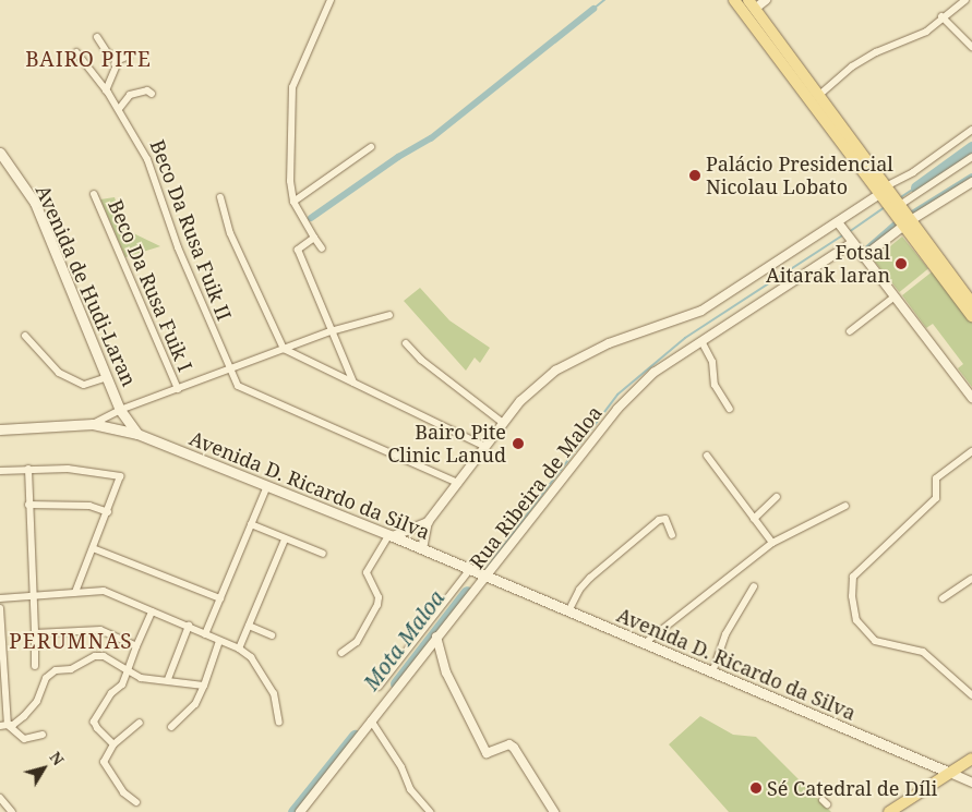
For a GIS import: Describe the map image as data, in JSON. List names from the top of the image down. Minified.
{"streets":{"main road":["Avenida de Hudi-Laran","Avenida D. Ricardo da Silva"],"street":["Beco Da Rusa Fuik II","Beco Da Rusa Fuik I","Rua Ribeira de Maloa"]},"crossings":[["Avenida de Hudi-Laran","Avenida D. Ricardo da Silva"],["Avenida D. Ricardo da Silva","Rua Ribeira de Maloa"]],"districts":["BAIRO PITE","PERUMNAS"],"water":["Mota Maloa"],"places":["Palácio Presidencial Nicolau Lobato","Fotsal Aitarak laran","Bairo Pite Clinic Lanud","Sé Catedral de Díli"],"north":"top right"}
